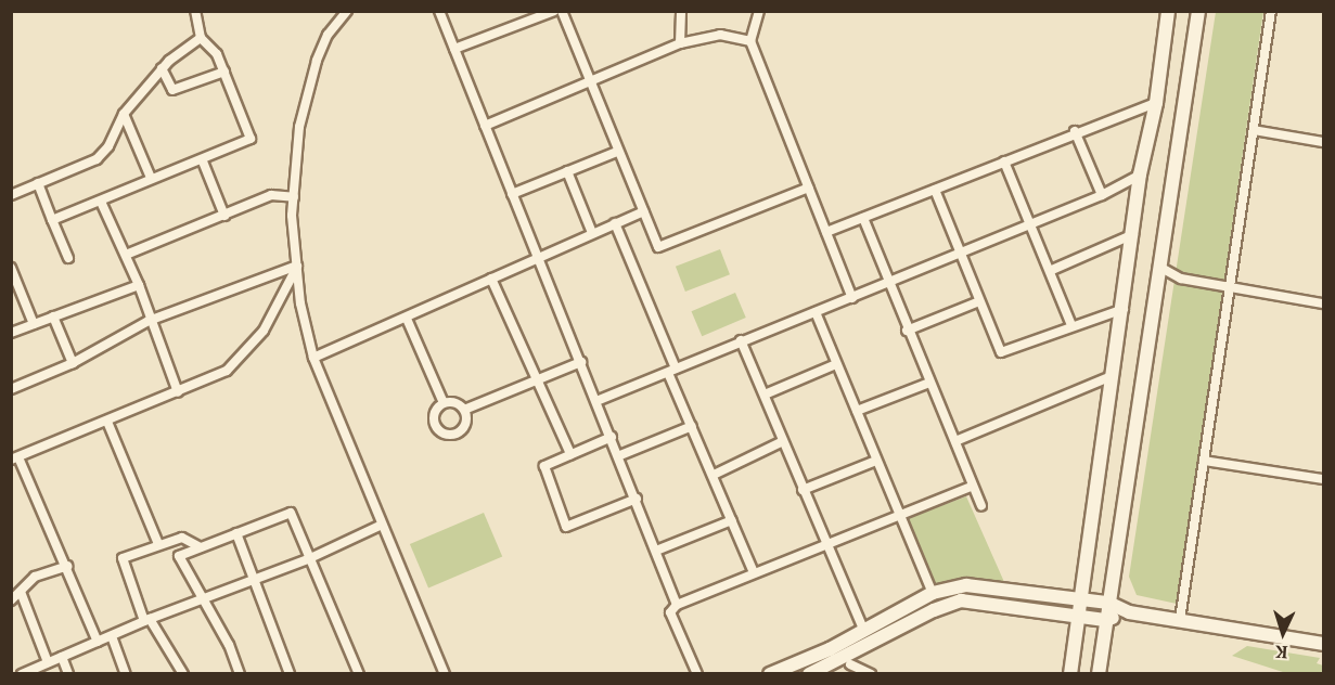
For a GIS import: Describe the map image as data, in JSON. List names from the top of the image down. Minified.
{"north":"bottom"}
